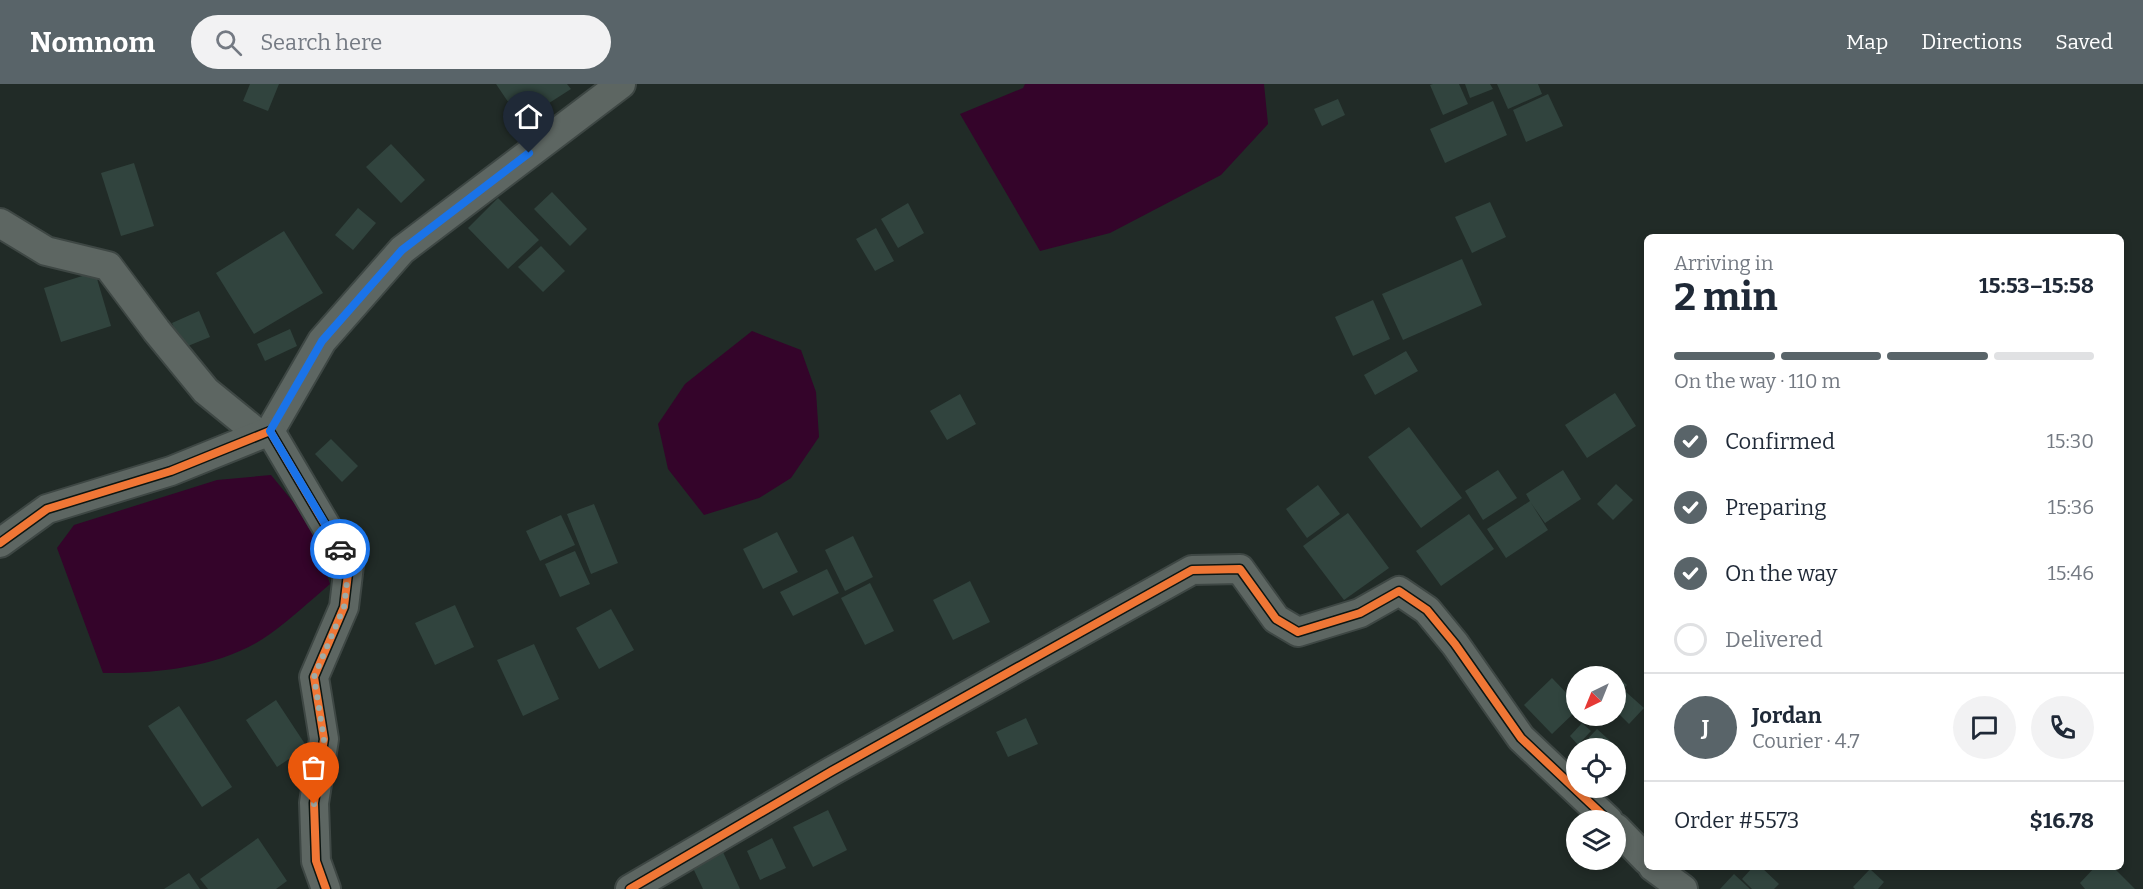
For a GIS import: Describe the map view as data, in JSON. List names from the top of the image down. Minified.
{"north":"bottom left","page":{"header":"Nomnom","search":"Search here","nav":["Map","Directions","Saved"],"heading":["2 min","Arriving in","15:53–15:58"],"panel":["Jordan","Courier · 4.7","Order #5573","$16.78"],"bar":"On the way · 110 m","list":[["Confirmed","15:30"],["Preparing","15:36"],["On the way","15:46"],"Delivered"],"round":"J"}}
